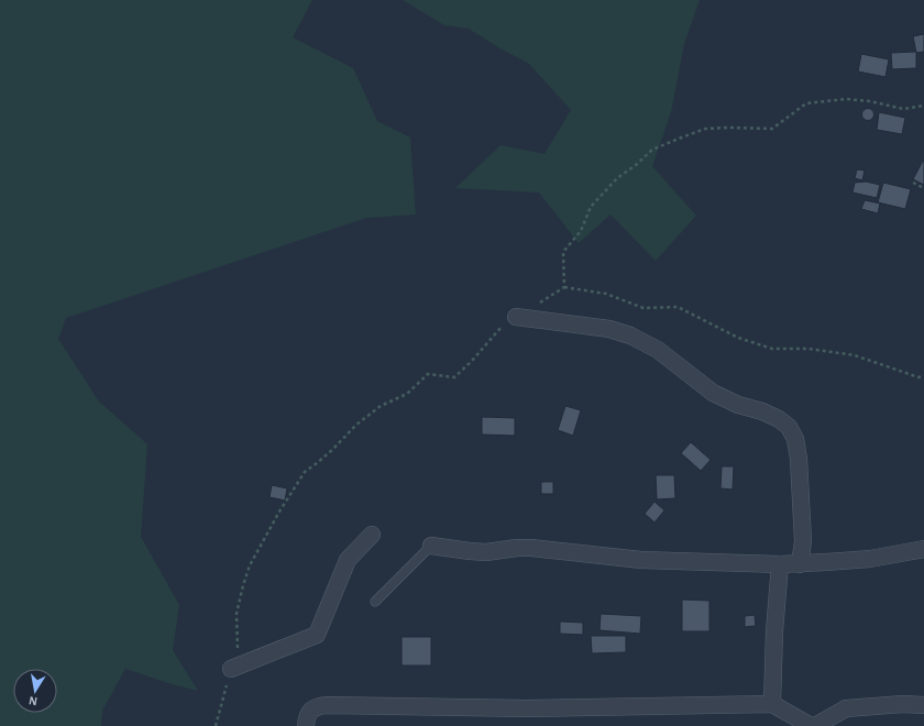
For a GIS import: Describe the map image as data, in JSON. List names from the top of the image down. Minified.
{"north":"bottom"}
